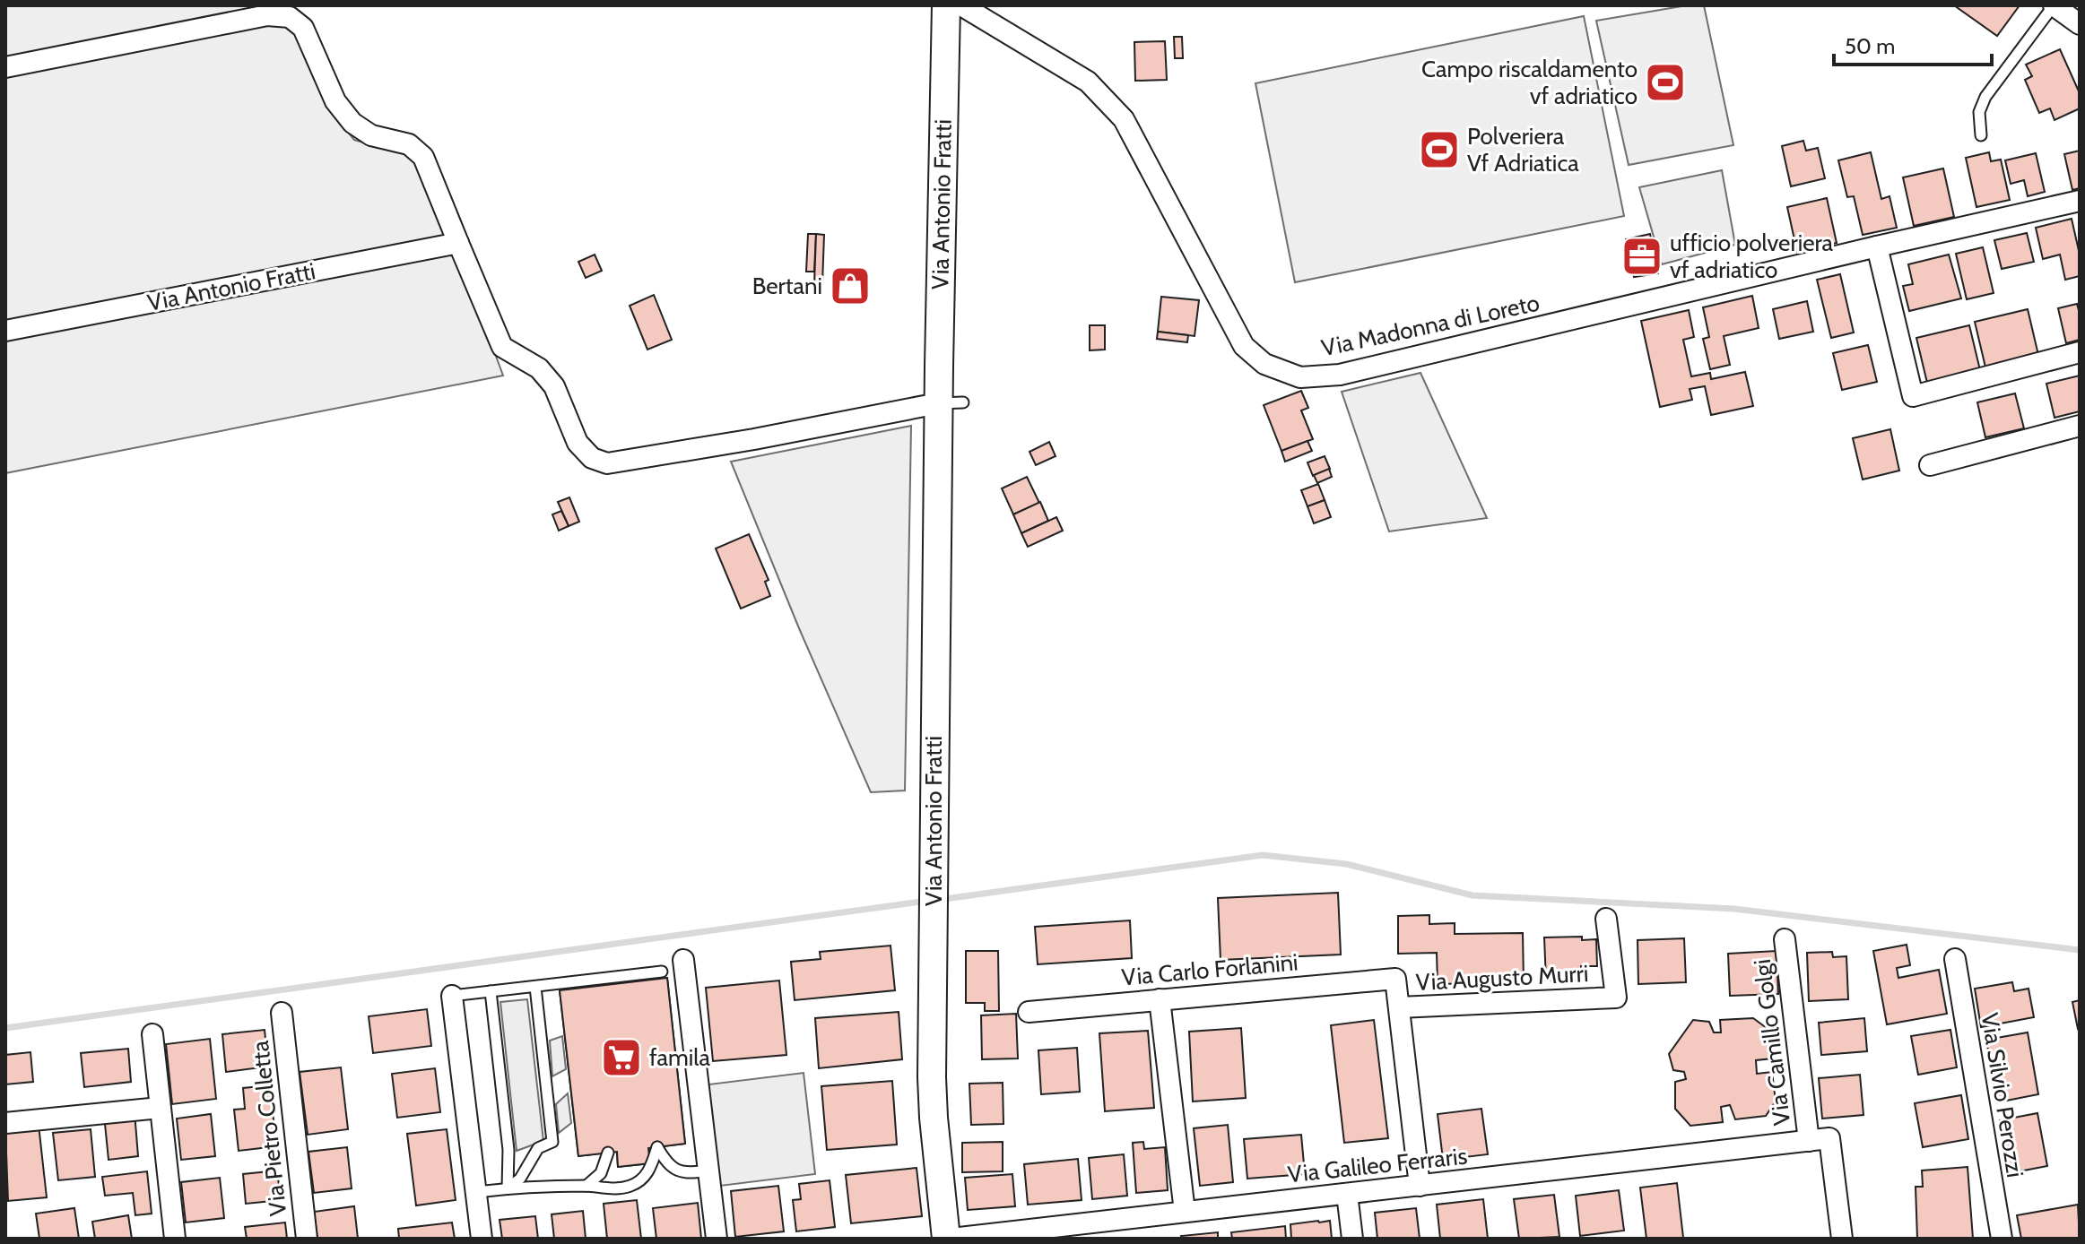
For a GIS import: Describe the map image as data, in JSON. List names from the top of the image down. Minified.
{"streets":{"street":["Via Antonio Fratti","Via Madonna di Loreto","Via Carlo Forlanini","Via Augusto Murri","Via Camillo Golgi","Via Silvio Perozzi","Via Pietro Colletta","Via Galileo Ferraris"]},"crossings":[["Via Carlo Forlanini","Via Augusto Murri"],["Via Camillo Golgi","Via Galileo Ferraris"]],"places":{"sports":["Campo riscaldamento vf adriatico","Polveriera Vf Adriatica"],"office":["ufficio polveriera vf adriatico"],"shop":["Bertani"],"supermarket":["famila"]},"scale_bar":"50 m"}
